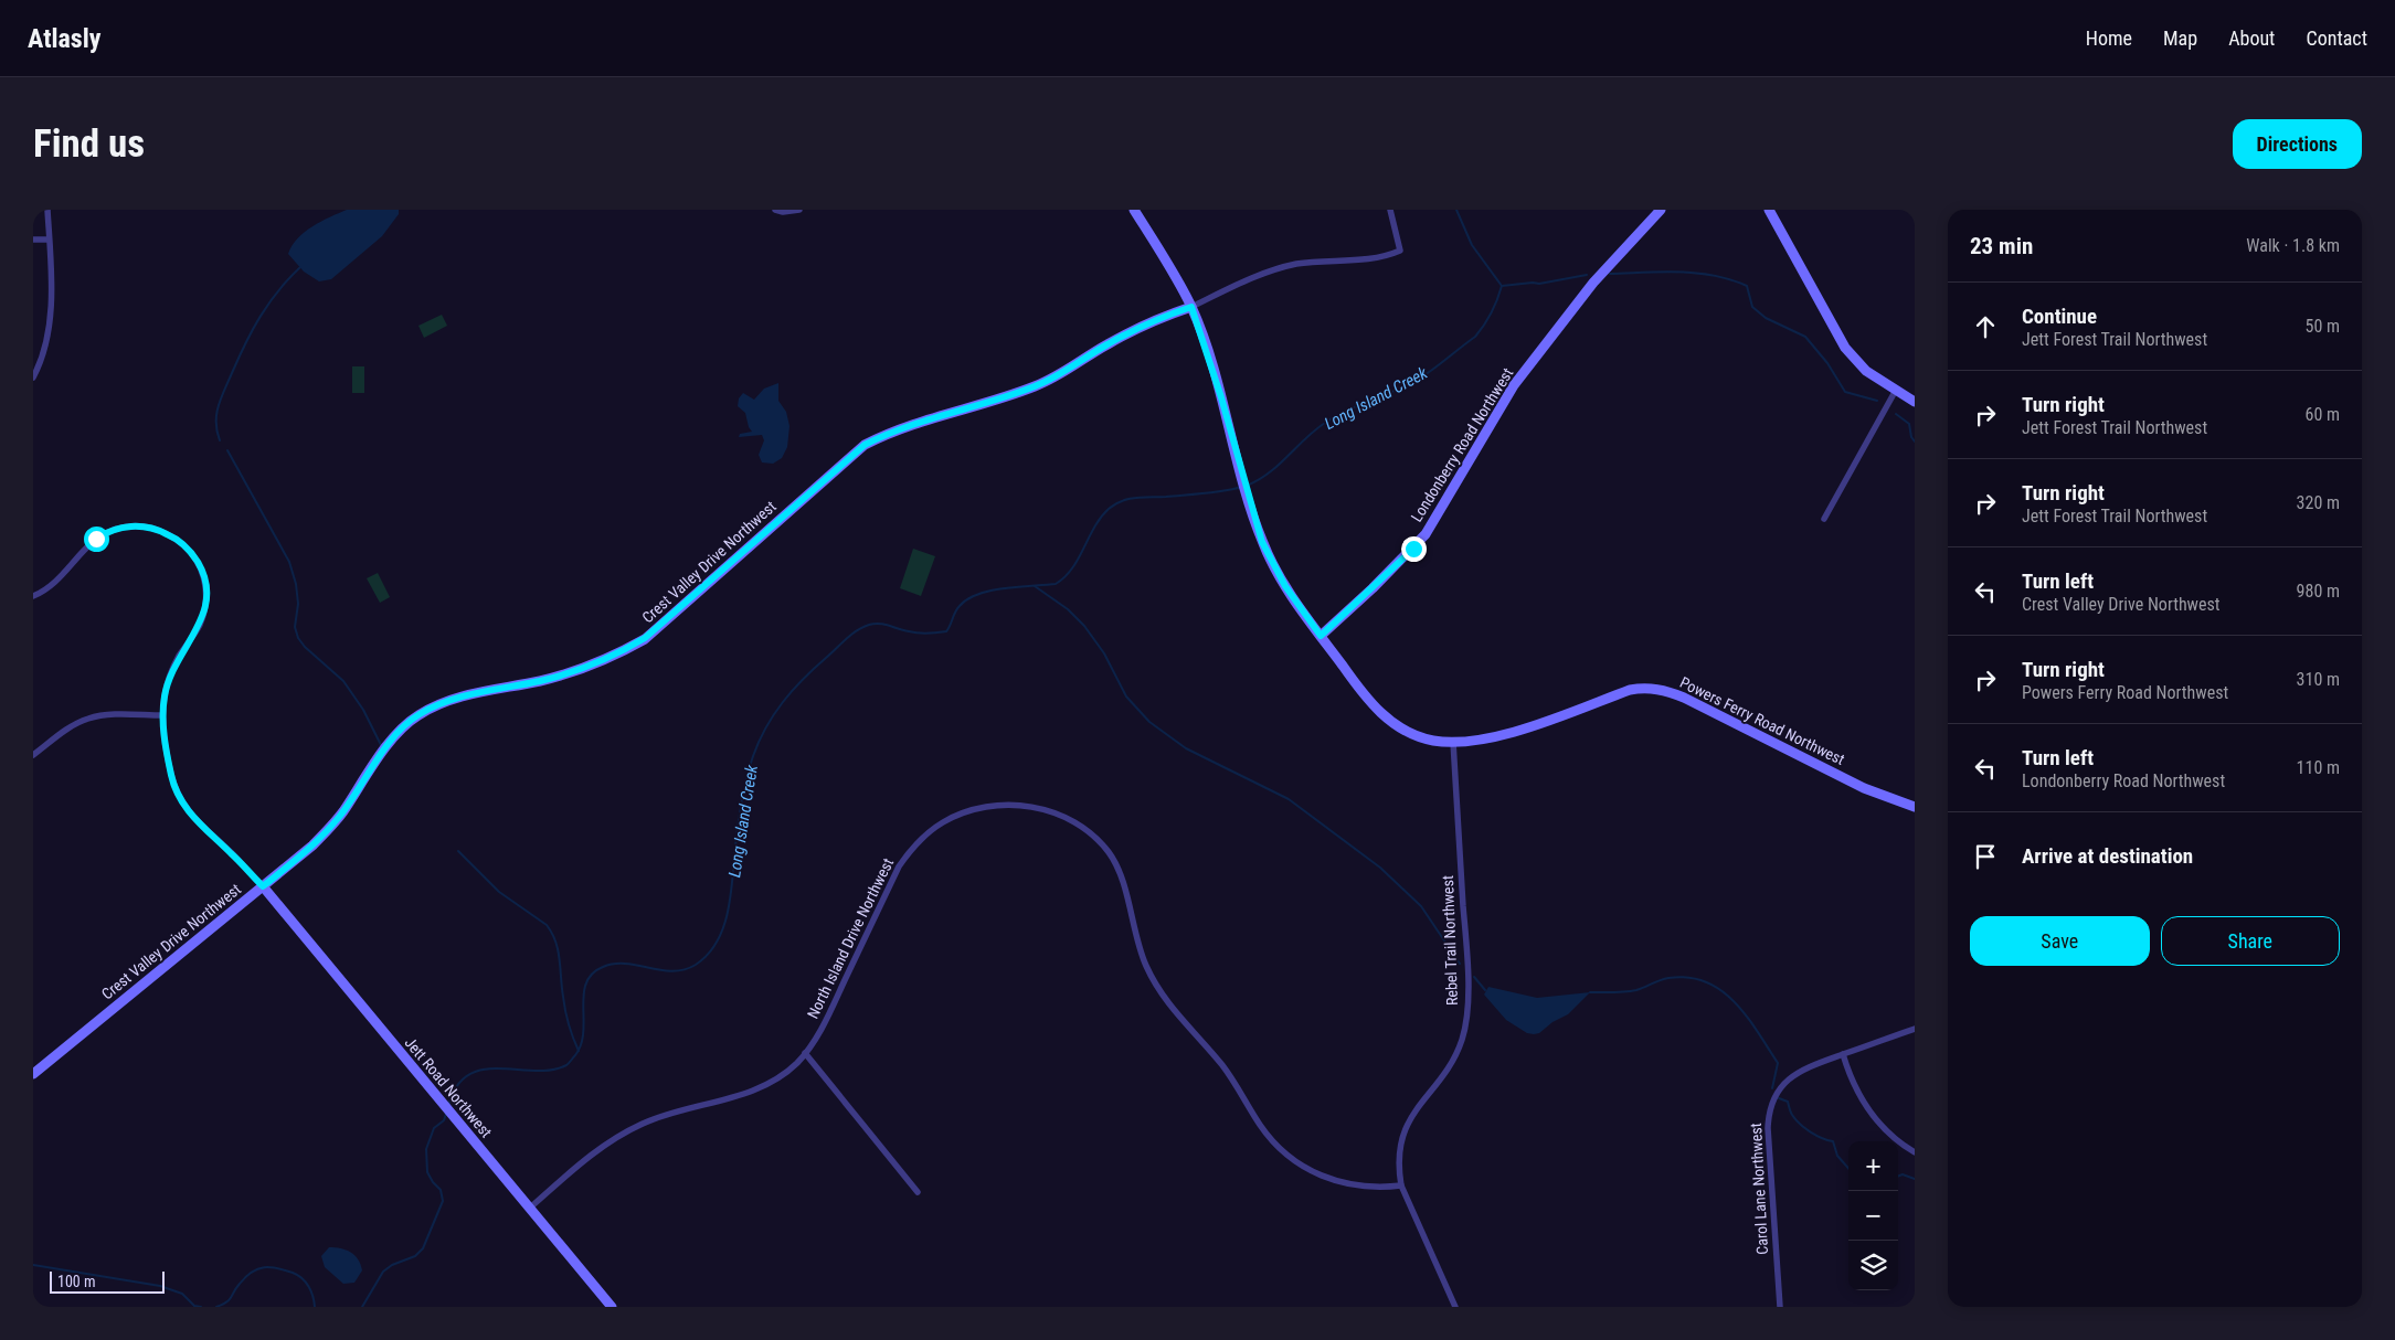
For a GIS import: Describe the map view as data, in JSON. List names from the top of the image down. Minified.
{"streets":{"street":["Londonberry Road Northwest","Crest Valley Drive Northwest","Powers Ferry Road Northwest","North Island Drive Northwest","Rebel Trail Northwest","Jett Road Northwest","Carol Lane Northwest"]},"crossings":[["Londonberry Road Northwest","Powers Ferry Road Northwest"],["Crest Valley Drive Northwest","Powers Ferry Road Northwest"],["Crest Valley Drive Northwest","Jett Road Northwest"],["Powers Ferry Road Northwest","Rebel Trail Northwest"],["North Island Drive Northwest","Rebel Trail Northwest"],["North Island Drive Northwest","Jett Road Northwest"]],"water":["Long Island Creek"],"scale_bar":"100 m","page":{"header":"Atlasly","nav":["Home","Map","About","Contact"],"buttons":["Directions",["Save","Share"]],"title":"Find us","heading":["23 min","Walk · 1.8 km"],"list":[["Continue","Jett Forest Trail Northwest","50 m"],["Turn right","Jett Forest Trail Northwest","60 m"],["Turn right","Jett Forest Trail Northwest","320 m"],["Turn left","Crest Valley Drive Northwest","980 m"],["Turn right","Powers Ferry Road Northwest","310 m"],["Turn left","Londonberry Road Northwest","110 m"],"Arrive at destination"],"map_buttons":["+","−"],"scale":"100 m"}}
